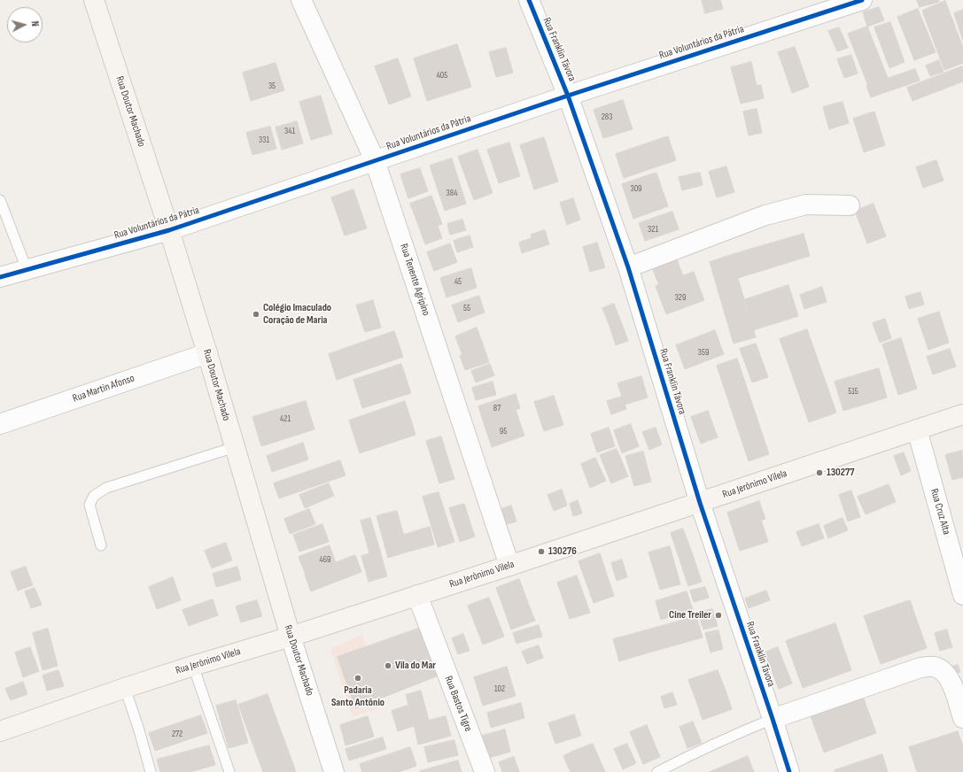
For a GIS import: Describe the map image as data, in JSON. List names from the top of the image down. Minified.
{"streets":{"main road":["Rua Doutor Machado","Rua Jerônimo Vilela"],"street":["Rua Voluntários da Pátria","Rua Franklin Távora","Rua Tenente Agripino","Rua Martin Afonso","Rua Cruz Alta","Rua Bastos Tigre"]},"crossings":[["Rua Voluntários da Pátria","Rua Franklin Távora"],["Rua Voluntários da Pátria","Rua Doutor Machado"],["Rua Voluntários da Pátria","Rua Tenente Agripino"],["Rua Franklin Távora","Rua Jerônimo Vilela"],["Rua Doutor Machado","Rua Martin Afonso"],["Rua Doutor Machado","Rua Jerônimo Vilela"],["Rua Tenente Agripino","Rua Jerônimo Vilela"],["Rua Jerônimo Vilela","Rua Cruz Alta"],["Rua Jerônimo Vilela","Rua Bastos Tigre"]],"places":["Colégio Imaculado Coração de Maria","130277","130276","Cine Treiler","Vila do Mar","Padaria Santo Antônio"],"house_numbers":["405","35","283","341","331","309","384","321","45","329","55","359","515","87","421","95","469","102","272"],"north":"right"}
